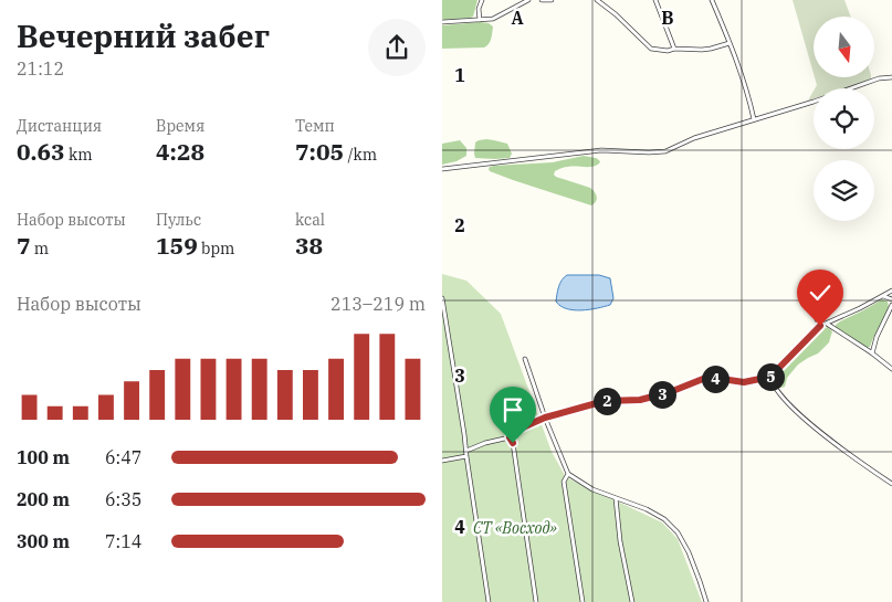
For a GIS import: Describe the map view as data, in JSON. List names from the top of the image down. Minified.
{"parks":["СТ «Восход»"],"north":"bottom","page":{"heading":["Вечерний забег","21:12"],"stats":[["Дистанция","0.63 km"],["Время","4:28"],["Темп","7:05 /km"],["Набор высоты","7 m"],["Пульс","159 bpm"],["kcal","38"]],"chart":["Набор высоты","213–219 m"],"pins":["5","4","3","2"],"list":[{"name":"100 m","note":"6:47"},{"name":"200 m","note":"6:35"},{"name":"300 m","note":"7:14"}]},"grid":{"columns":["A","B"],"rows":["1","2","3","4"]}}
